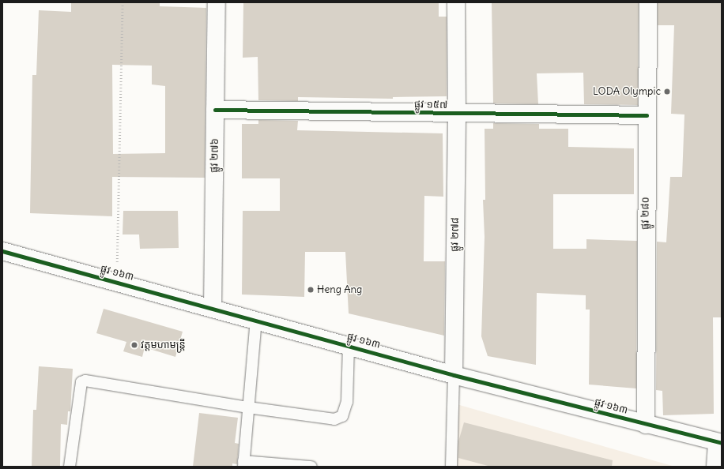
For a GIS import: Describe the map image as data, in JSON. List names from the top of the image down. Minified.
{"streets":{"street":["ផ្លូវ ១៥៧","ផ្លូវ ២៧៦","ផ្លូវ ២៨០","ផ្លូវ ២៧៨","ផ្លូវ ១៦៣"]},"crossings":[["ផ្លូវ ១៥៧","ផ្លូវ ២៧៦"],["ផ្លូវ ១៥៧","ផ្លូវ ២៨០"],["ផ្លូវ ១៥៧","ផ្លូវ ២៧៨"],["ផ្លូវ ២៧៦","ផ្លូវ ១៦៣"],["ផ្លូវ ២៨០","ផ្លូវ ១៦៣"],["ផ្លូវ ២៧៨","ផ្លូវ ១៦៣"]],"places":["LODA Olympic","Heng Ang","វត្តមហាមន្រ្តី"]}
